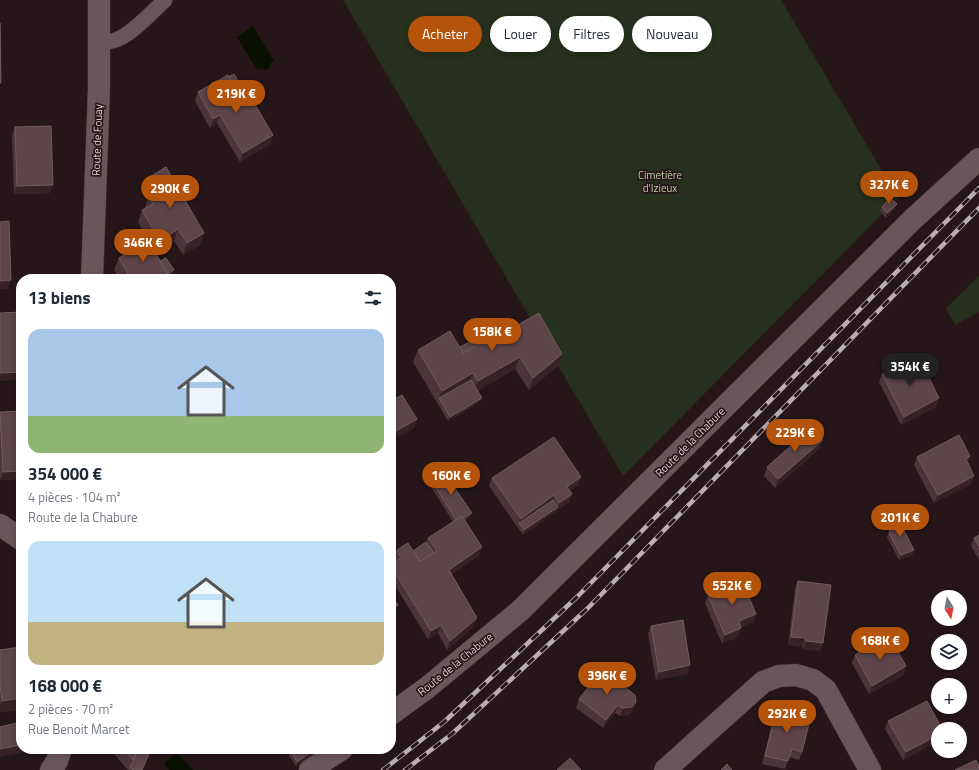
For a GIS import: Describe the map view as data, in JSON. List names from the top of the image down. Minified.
{"streets":{"main road":["Route de Fouay","Route de la Chabure"]},"parks":["Cimetière d'Izieux"],"north":"bottom","page":{"chip":["Acheter","Louer","Filtres","Nouveau"],"price":["219K €","327K €","290K €","346K €","158K €","354K €","229K €","160K €","201K €","552K €","168K €","396K €","292K €"],"heading":"13 biens","list":[{"name":"354 000 €","note":"4 pièces · 104 m² · Route de la Chabure"},{"name":"168 000 €","note":"2 pièces · 70 m² · Rue Benoit Marcet"}],"map_buttons":["+","−"]}}
